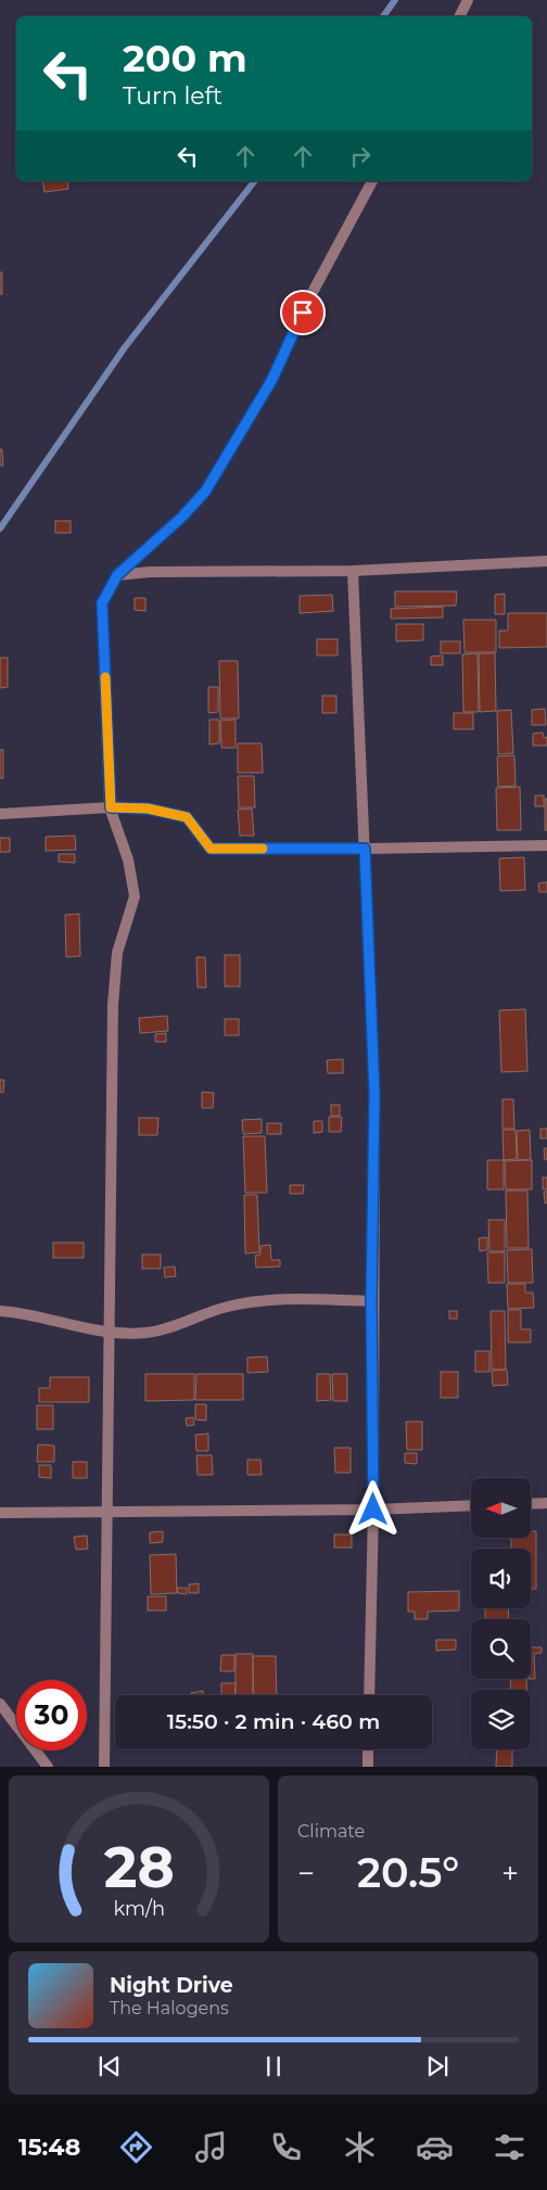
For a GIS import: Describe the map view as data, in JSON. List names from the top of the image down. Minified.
{"north":"left","page":{"turn":["200 m","Turn left"],"limit":"30","trip":"15:50 · 2 min · 460 m","tile":"Climate","heat":["−","20.5°","+"],"song":["Night Drive","The Halogens"],"tabs":"15:48","gauge":["28","km/h"]}}
